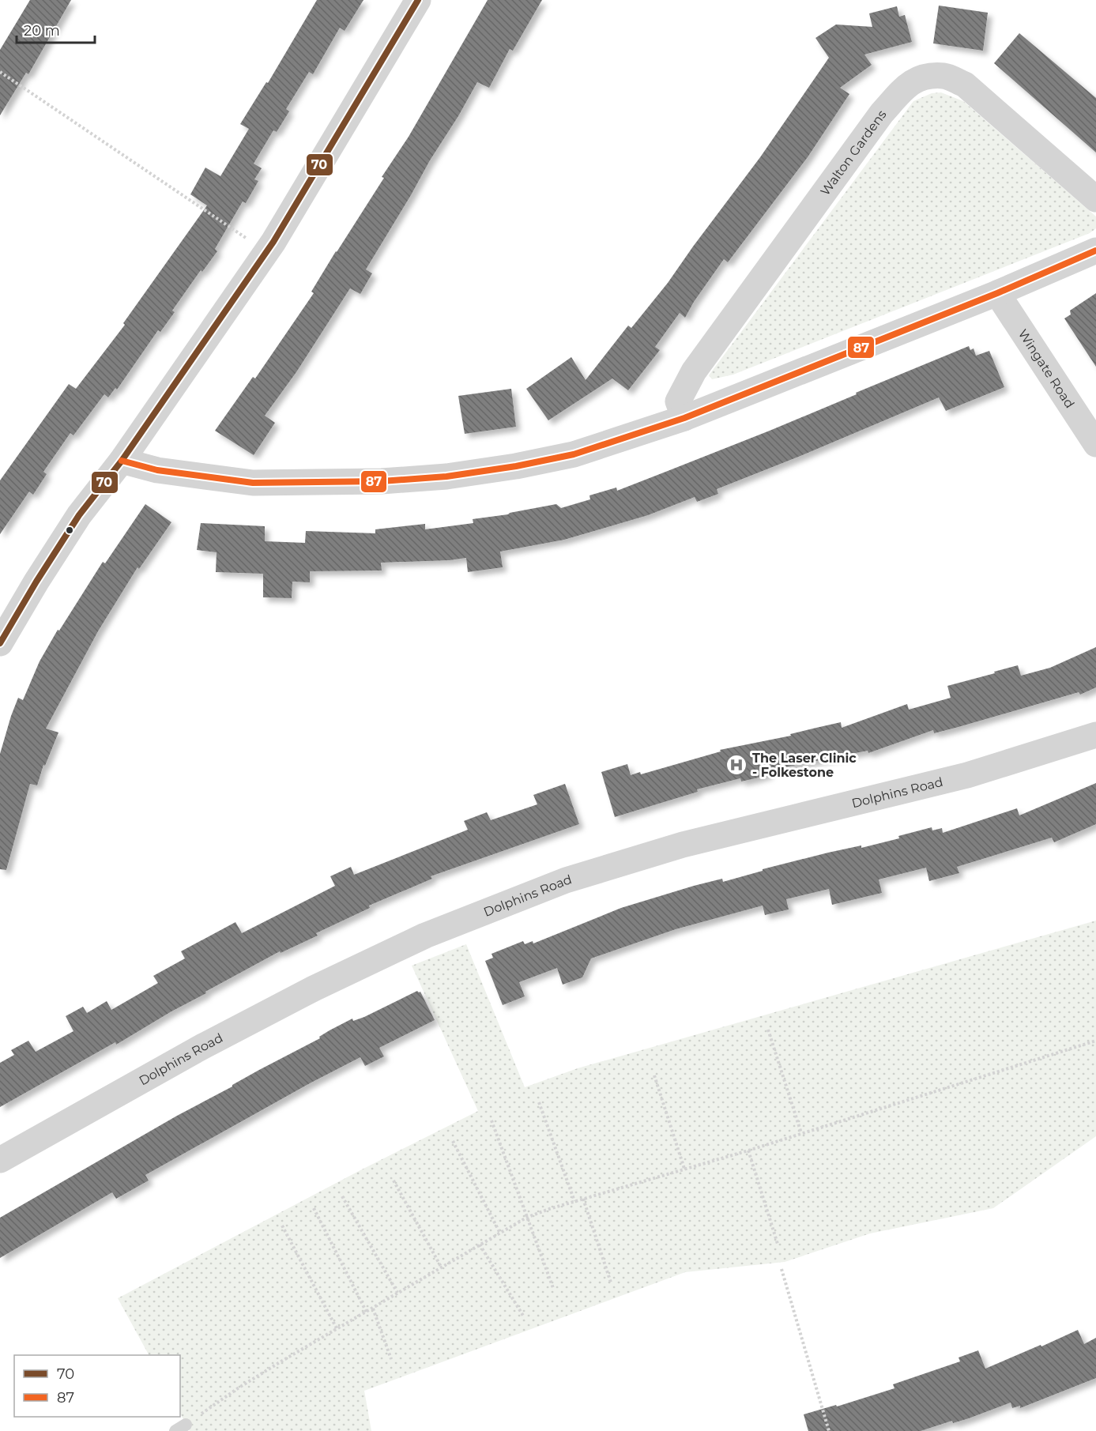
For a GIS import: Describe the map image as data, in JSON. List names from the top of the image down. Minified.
{"streets":{"street":["Walton Gardens","Wingate Road","Dolphins Road"]},"places":{"hospital":["The Laser Clinic - Folkestone"]},"lines":["transit line 70","transit line 87"],"legend":["70","87"],"scale_bar":"20 m"}
